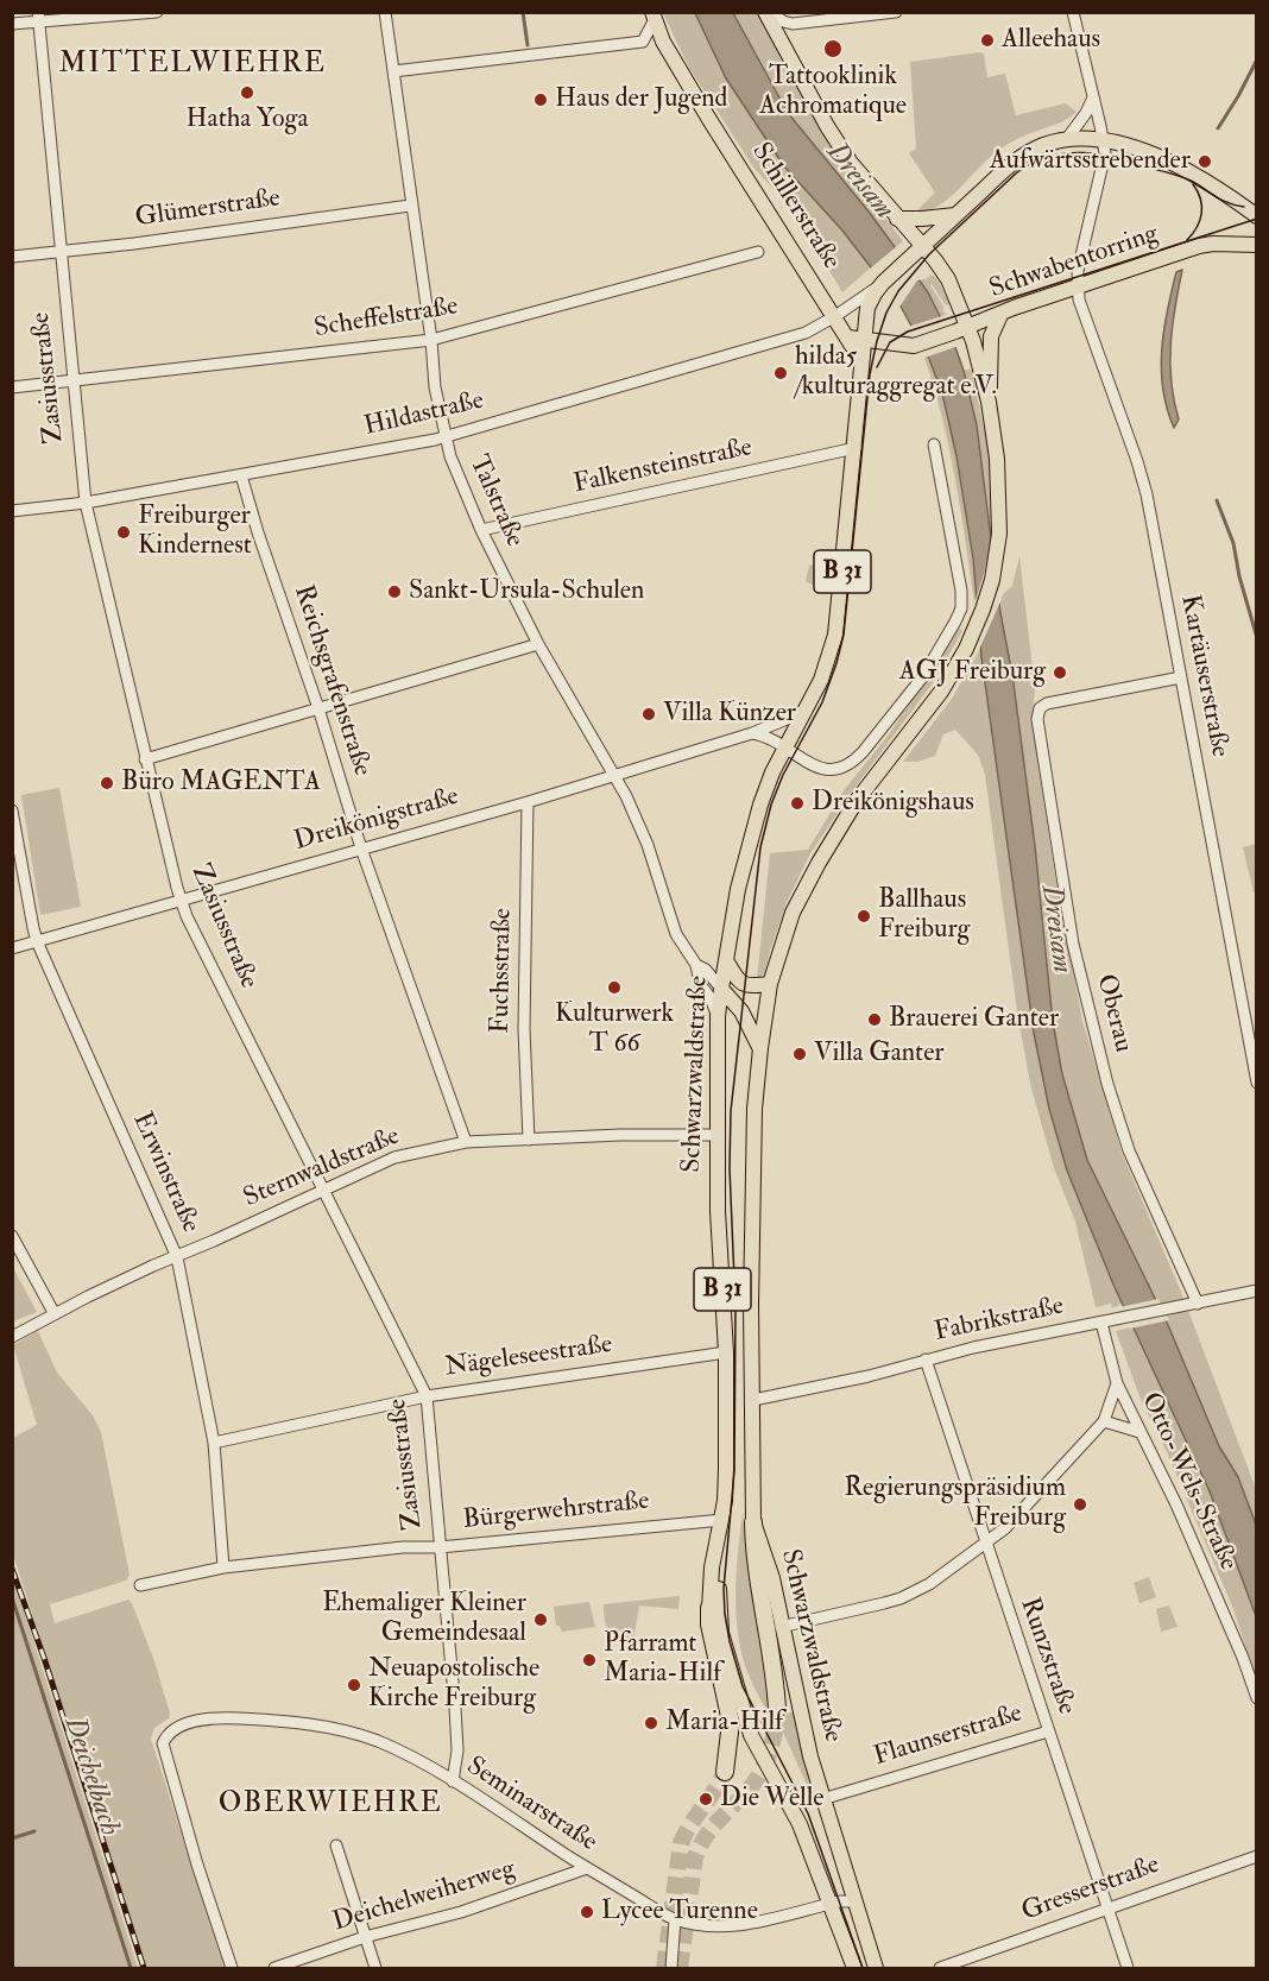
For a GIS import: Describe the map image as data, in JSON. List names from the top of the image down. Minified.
{"streets":{"highway":["B 31"],"main road":["Schillerstraße","Schwabentorring","Schwarzwaldstraße"],"street":["Glümerstraße","Scheffelstraße","Zasiusstraße","Hildastraße","Falkensteinstraße","Talstraße","Kartäuserstraße","Reichsgrafenstraße","Dreikönigstraße","Fuchsstraße","Oberau","Sternwaldstraße","Erwinstraße","Fabrikstraße","Nägeleseestraße","Otto-Wels-Straße","Bürgerwehrstraße","Runzstraße","Flaunserstraße","Seminarstraße","Gresserstraße","Deichelweiherweg"]},"crossings":[["Schillerstraße","Hildastraße"],["Schillerstraße","Schwarzwaldstraße"],["Glümerstraße","Zasiusstraße"],["Glümerstraße","Talstraße"],["Schwabentorring","B 31"],["Schwabentorring","Kartäuserstraße"],["Schwabentorring","Schwarzwaldstraße"],["Scheffelstraße","Zasiusstraße"],["Scheffelstraße","Talstraße"],["Zasiusstraße","Hildastraße"],["Zasiusstraße","Dreikönigstraße"],["Zasiusstraße","Sternwaldstraße"],["Zasiusstraße","Nägeleseestraße"],["Zasiusstraße","Bürgerwehrstraße"],["Zasiusstraße","Seminarstraße"],["Hildastraße","Talstraße"],["Hildastraße","Reichsgrafenstraße"],["Hildastraße","Schwarzwaldstraße"],["Falkensteinstraße","Talstraße"],["Falkensteinstraße","Schwarzwaldstraße"],["Talstraße","Dreikönigstraße"],["Talstraße","Schwarzwaldstraße"],["B 31","Schwarzwaldstraße"],["Kartäuserstraße","Oberau"],["Reichsgrafenstraße","Dreikönigstraße"],["Reichsgrafenstraße","Sternwaldstraße"],["Dreikönigstraße","Fuchsstraße"],["Dreikönigstraße","Schwarzwaldstraße"],["Dreikönigstraße","Erwinstraße"],["Fuchsstraße","Sternwaldstraße"],["Oberau","Fabrikstraße"],["Schwarzwaldstraße","Sternwaldstraße"],["Schwarzwaldstraße","Fabrikstraße"],["Schwarzwaldstraße","Nägeleseestraße"],["Schwarzwaldstraße","Bürgerwehrstraße"],["Schwarzwaldstraße","Flaunserstraße"],["Schwarzwaldstraße","Seminarstraße"],["Sternwaldstraße","Erwinstraße"],["Erwinstraße","Nägeleseestraße"],["Erwinstraße","Bürgerwehrstraße"],["Fabrikstraße","Otto-Wels-Straße"],["Fabrikstraße","Runzstraße"],["Runzstraße","Flaunserstraße"],["Runzstraße","Gresserstraße"],["Seminarstraße","Deichelweiherweg"]],"districts":["MITTELWIEHRE","OBERWIEHRE"],"water":["Dreisam","Deichelbach"],"places":["Alleehaus","Tattooklinik Achromatique","Hatha Yoga","Haus der Jugend","Aufwärtsstrebender","hilda5 /kulturaggregat e.V.","Freiburger Kindernest","Sankt-Ursula-Schulen","AGJ Freiburg","Villa Künzer","Büro MAGENTA","Dreikönigshaus","Ballhaus Freiburg","Kulturwerk T 66","Brauerei Ganter","Villa Ganter","Regierungspräsidium Freiburg","Ehemaliger Kleiner Gemeindesaal","Pfarramt Maria-Hilf","Neuapostolische Kirche Freiburg","Maria-Hilf","Die Welle","Lycee Turenne"]}
